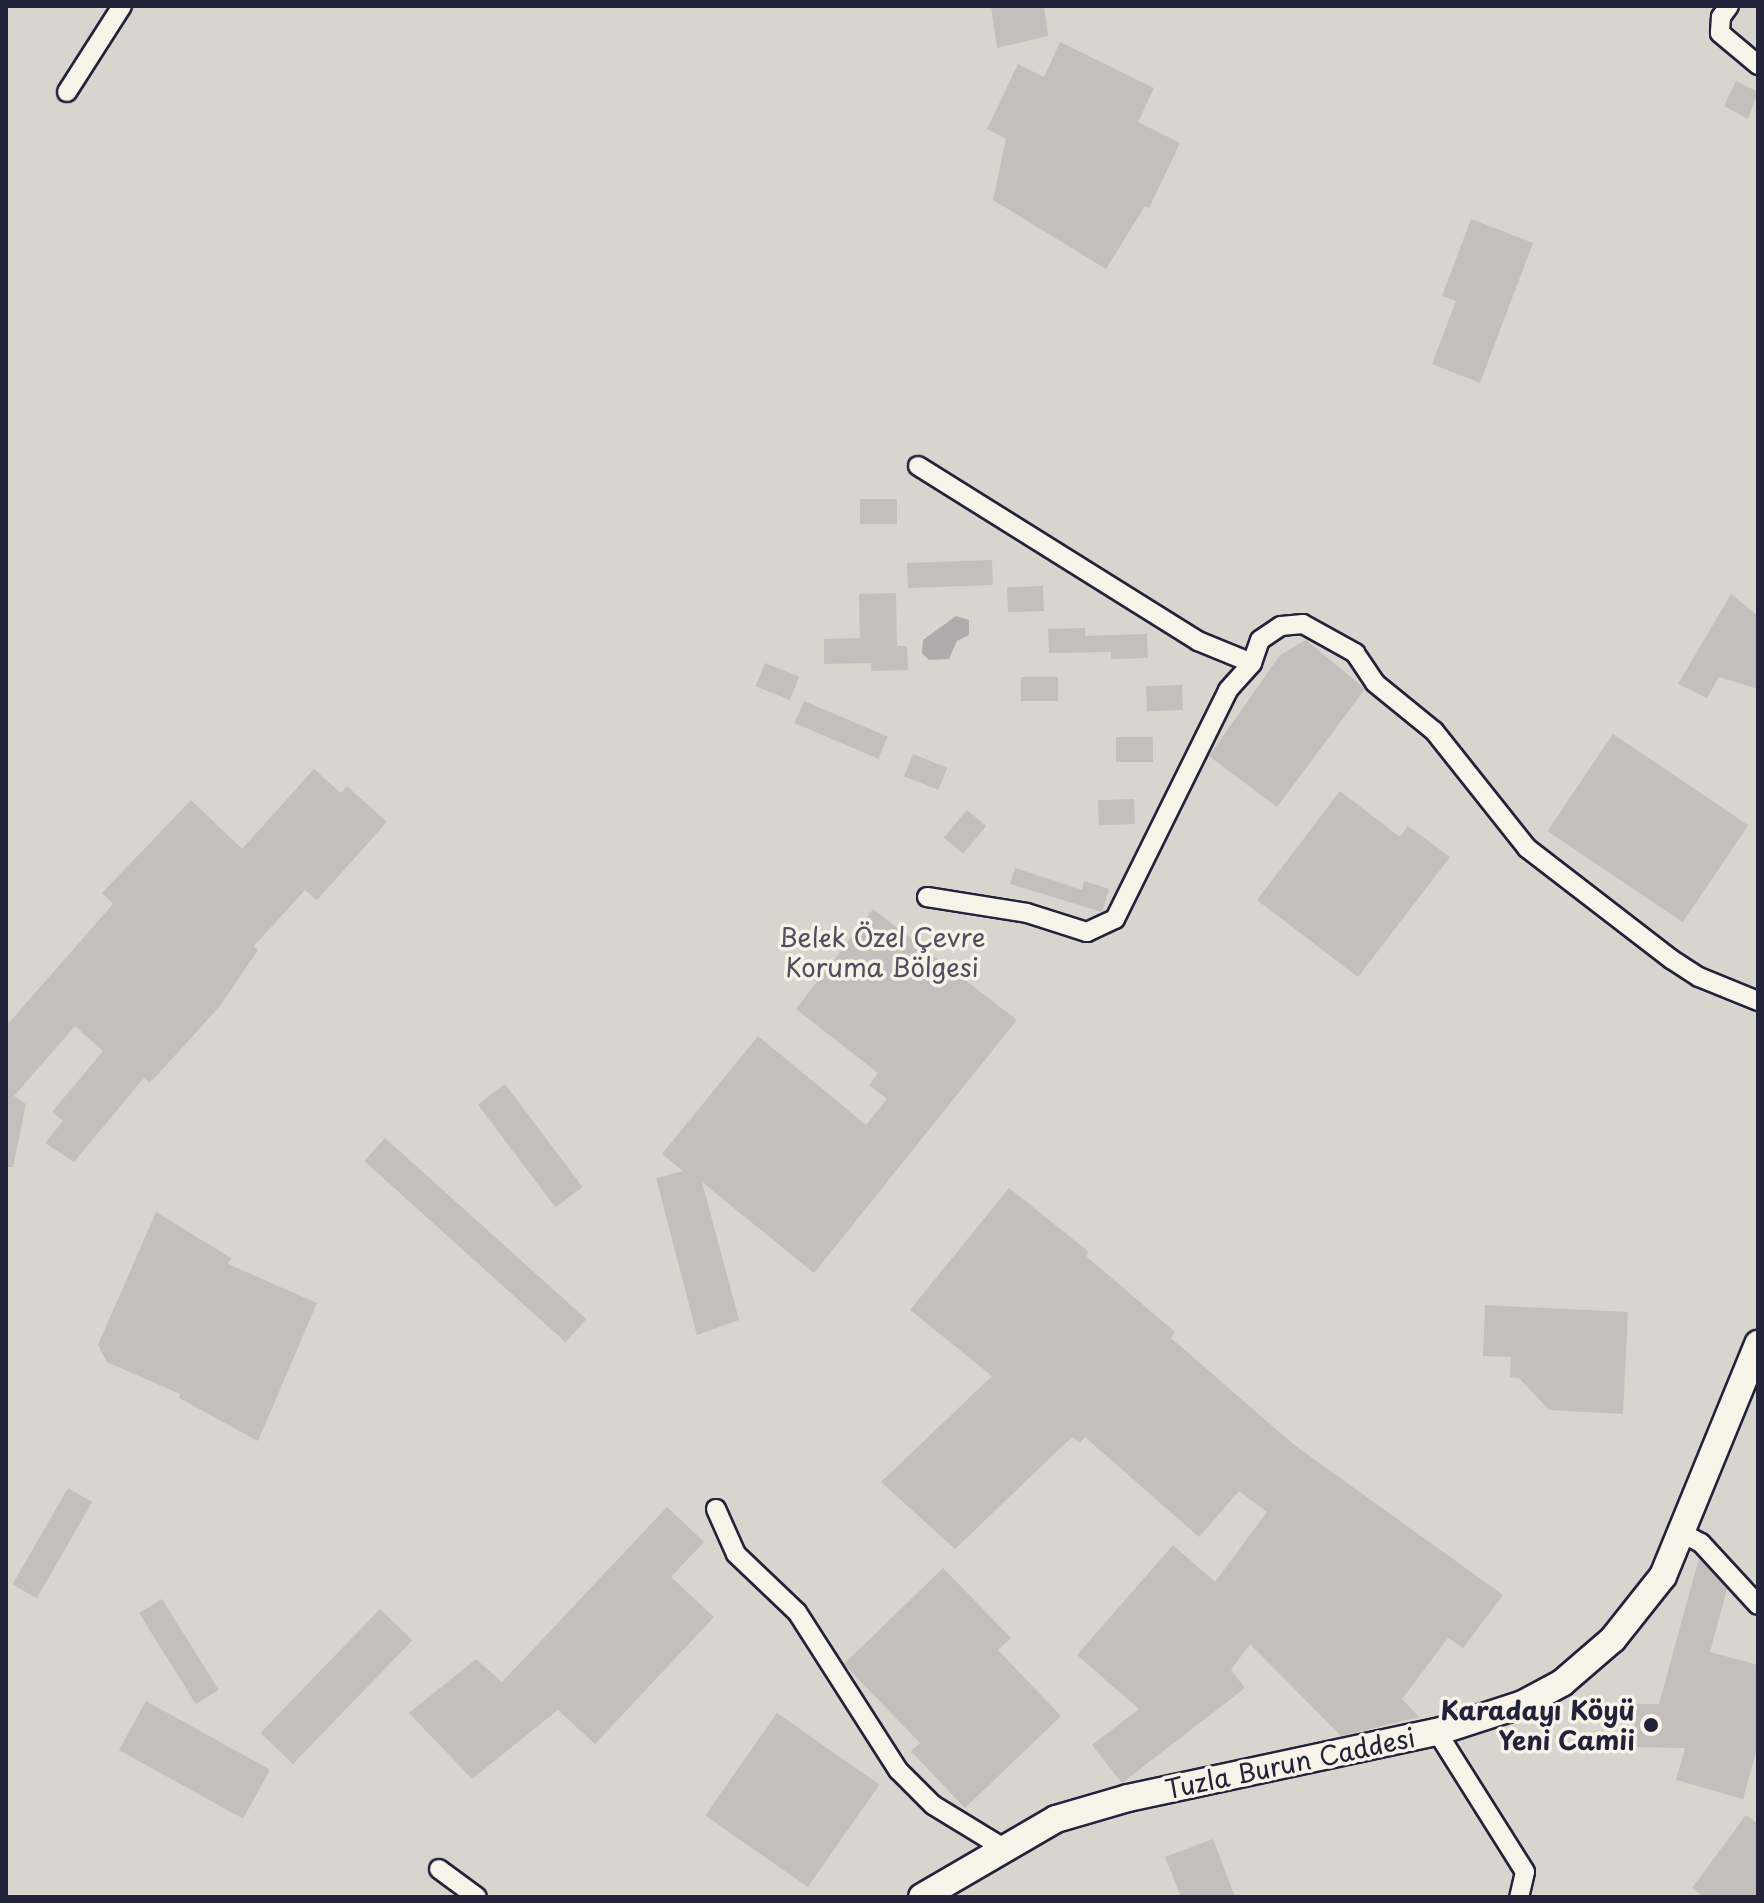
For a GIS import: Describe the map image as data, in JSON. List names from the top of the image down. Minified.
{"streets":{"main road":["Tuzla Burun Caddesi"]},"parks":["Belek Özel Çevre Koruma Bölgesi"],"places":["Karadayı Köyü Yeni Camii"]}
